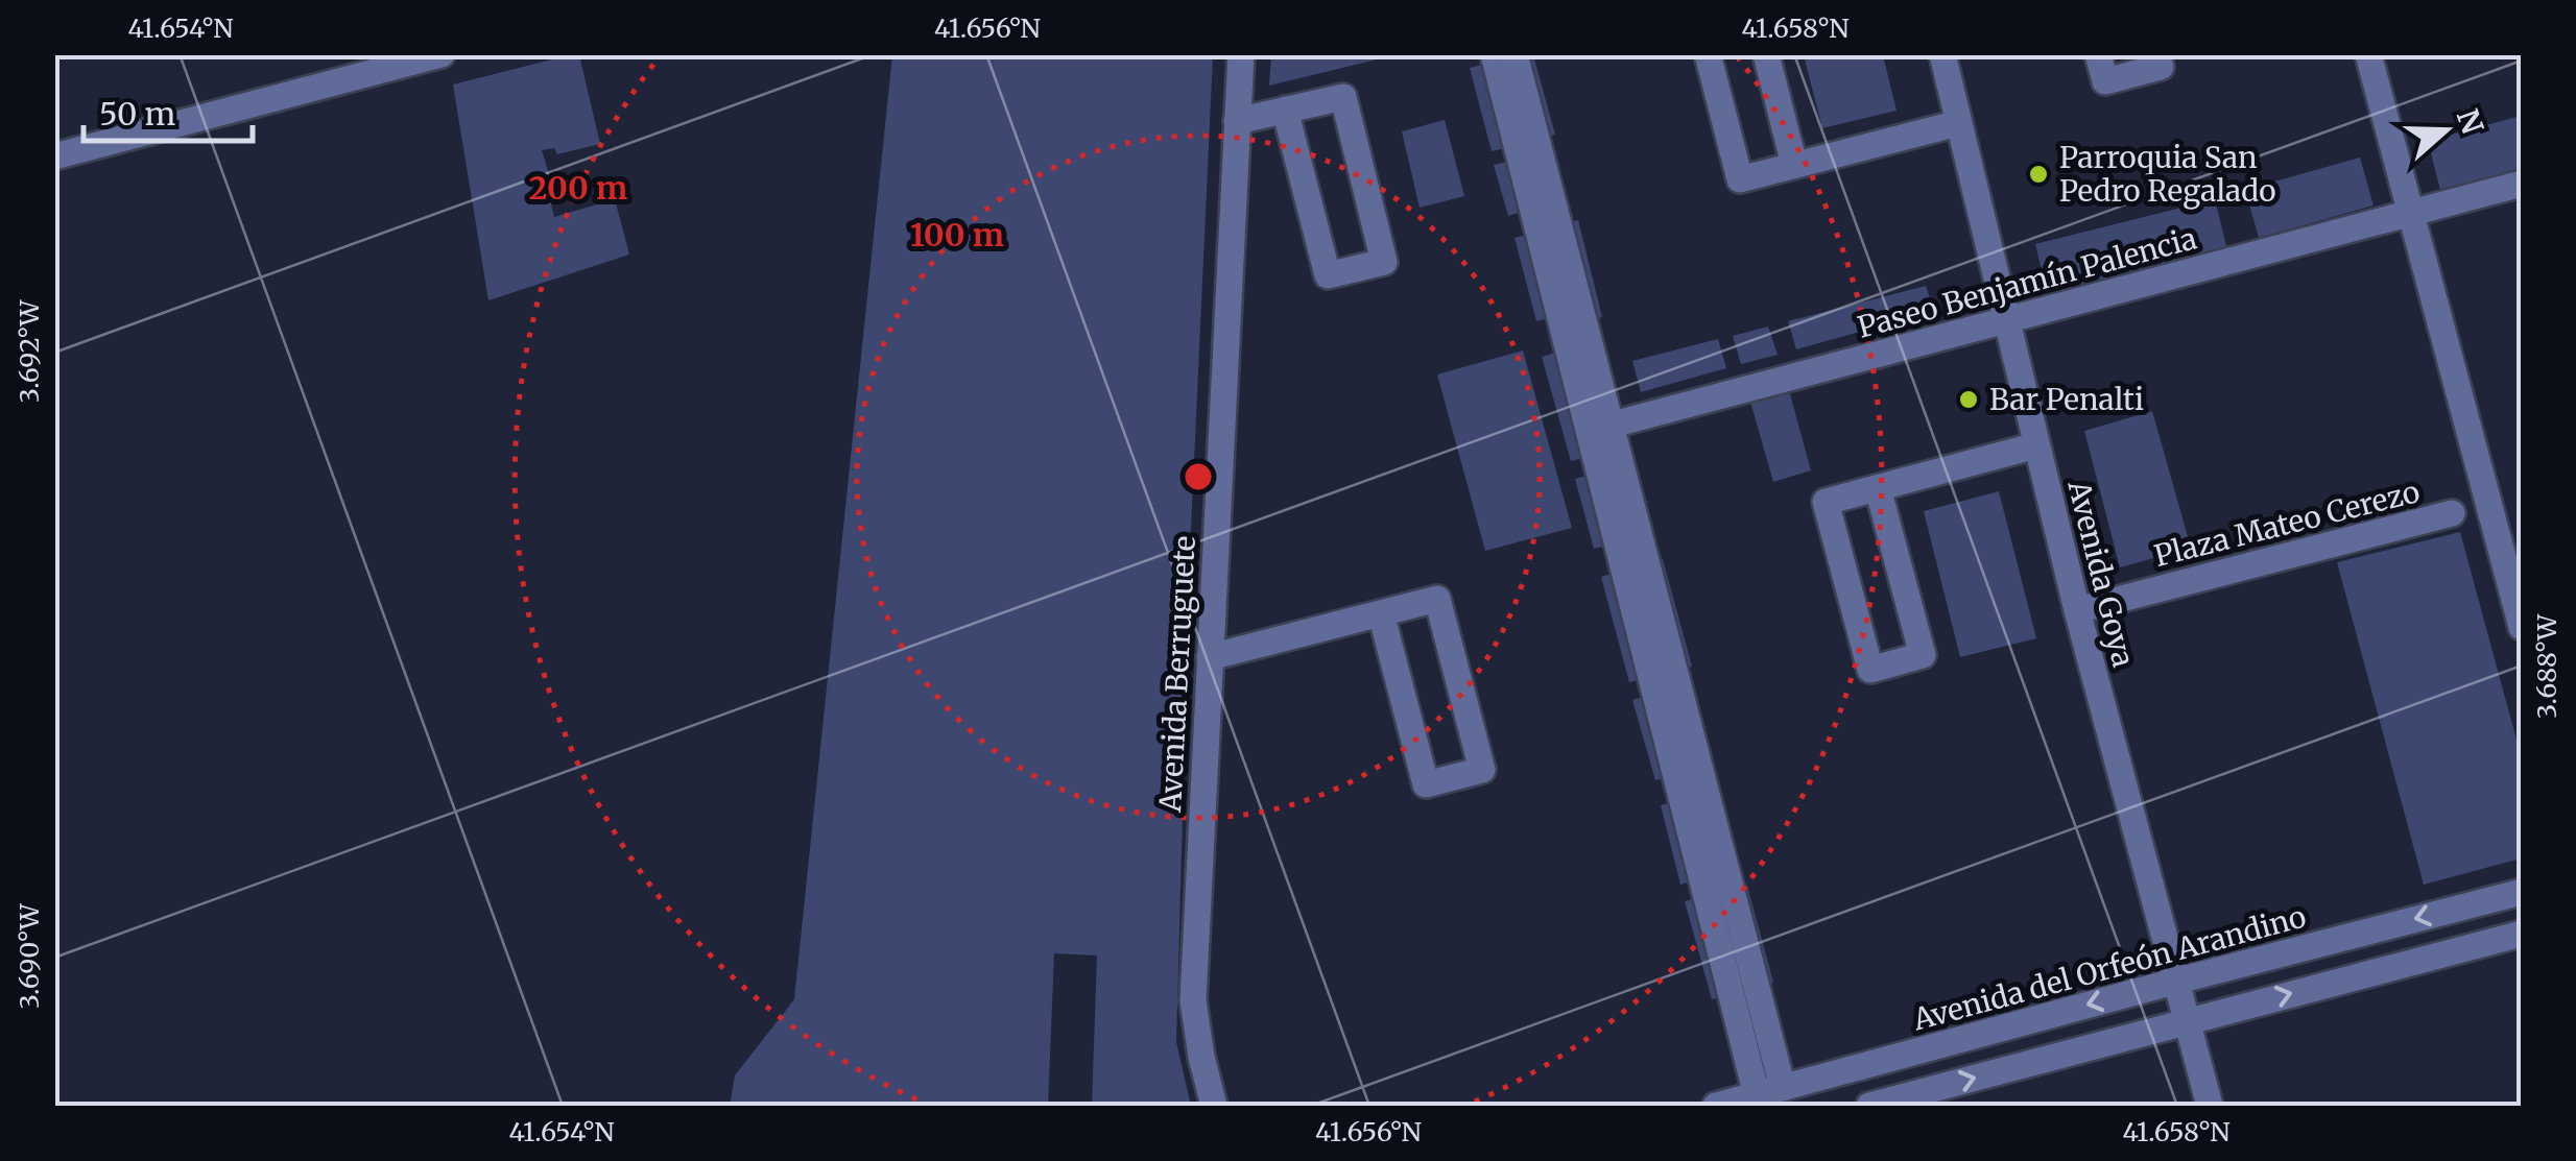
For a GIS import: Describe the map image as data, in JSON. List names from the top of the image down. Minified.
{"streets":{"street":["Paseo Benjamín Palencia","Plaza Mateo Cerezo","Avenida Goya","Avenida Berruguete","Avenida del Orfeón Arandino"]},"crossings":[["Paseo Benjamín Palencia","Avenida Goya"],["Plaza Mateo Cerezo","Avenida Goya"],["Avenida Goya","Avenida del Orfeón Arandino"]],"places":["Parroquia San Pedro Regalado","Bar Penalti"],"scale_bar":"50 m","north":"right","coordinates":["41.654°N","41.656°N","41.658°N","3.692°W","3.688°W","3.690°W"],"rings":["200 m","100 m"]}
